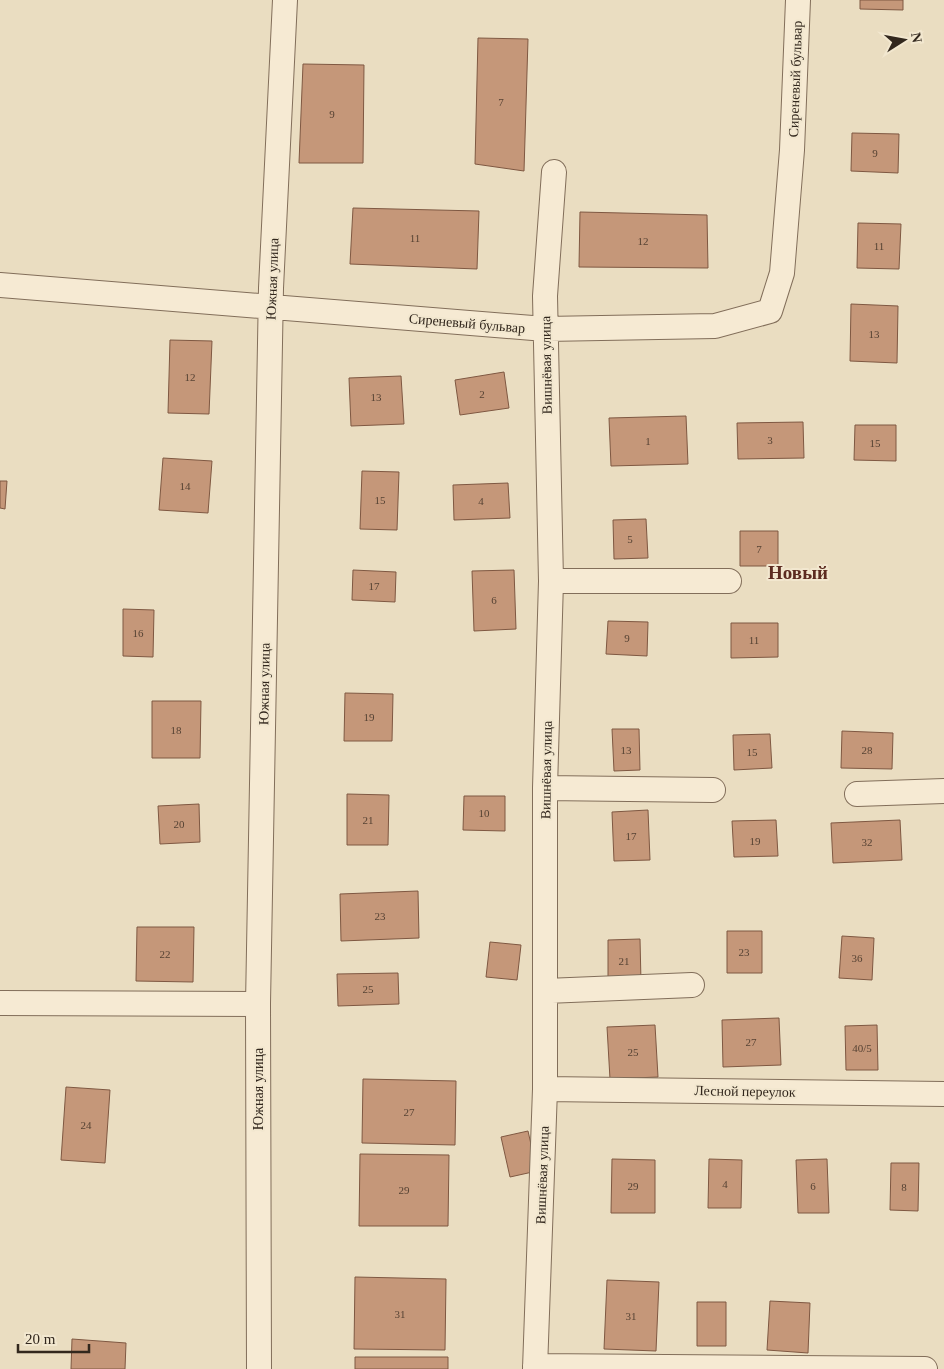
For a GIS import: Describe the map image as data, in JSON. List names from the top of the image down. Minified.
{"streets":{"street":["Сиреневый бульвар","Южная улица","Вишнёвая улица","Лесной переулок"]},"crossings":[["Сиреневый бульвар","Южная улица"],["Сиреневый бульвар","Вишнёвая улица"],["Вишнёвая улица","Лесной переулок"]],"districts":["Новый"],"house_numbers":["7","9","9","11","12","11","13","12","2","13","3","1","15","14","15","4","5","7","17","6","16","9","11","19","18","13","28","15","10","21","20","17","19","32","23","23","22","36","21","25","27","40/5","25","27","24","4","29","6","8","29","31","31"],"scale_bar":"20 m","north":"right"}
